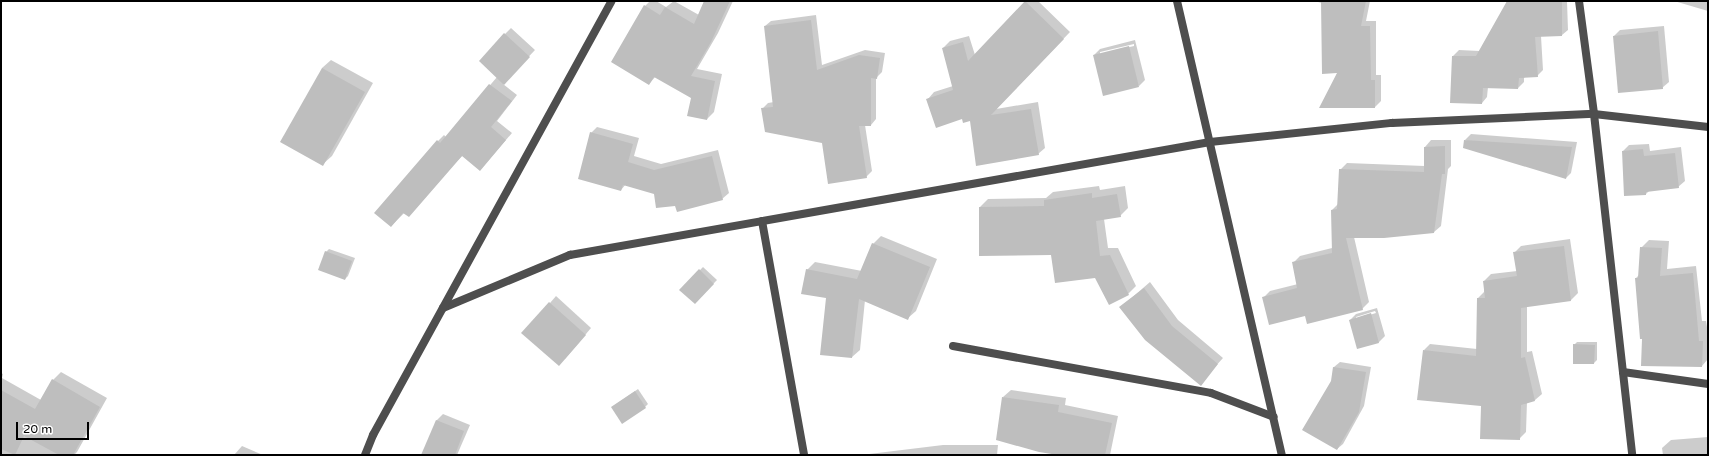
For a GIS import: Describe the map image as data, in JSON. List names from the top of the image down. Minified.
{"scale_bar":"20 m"}
